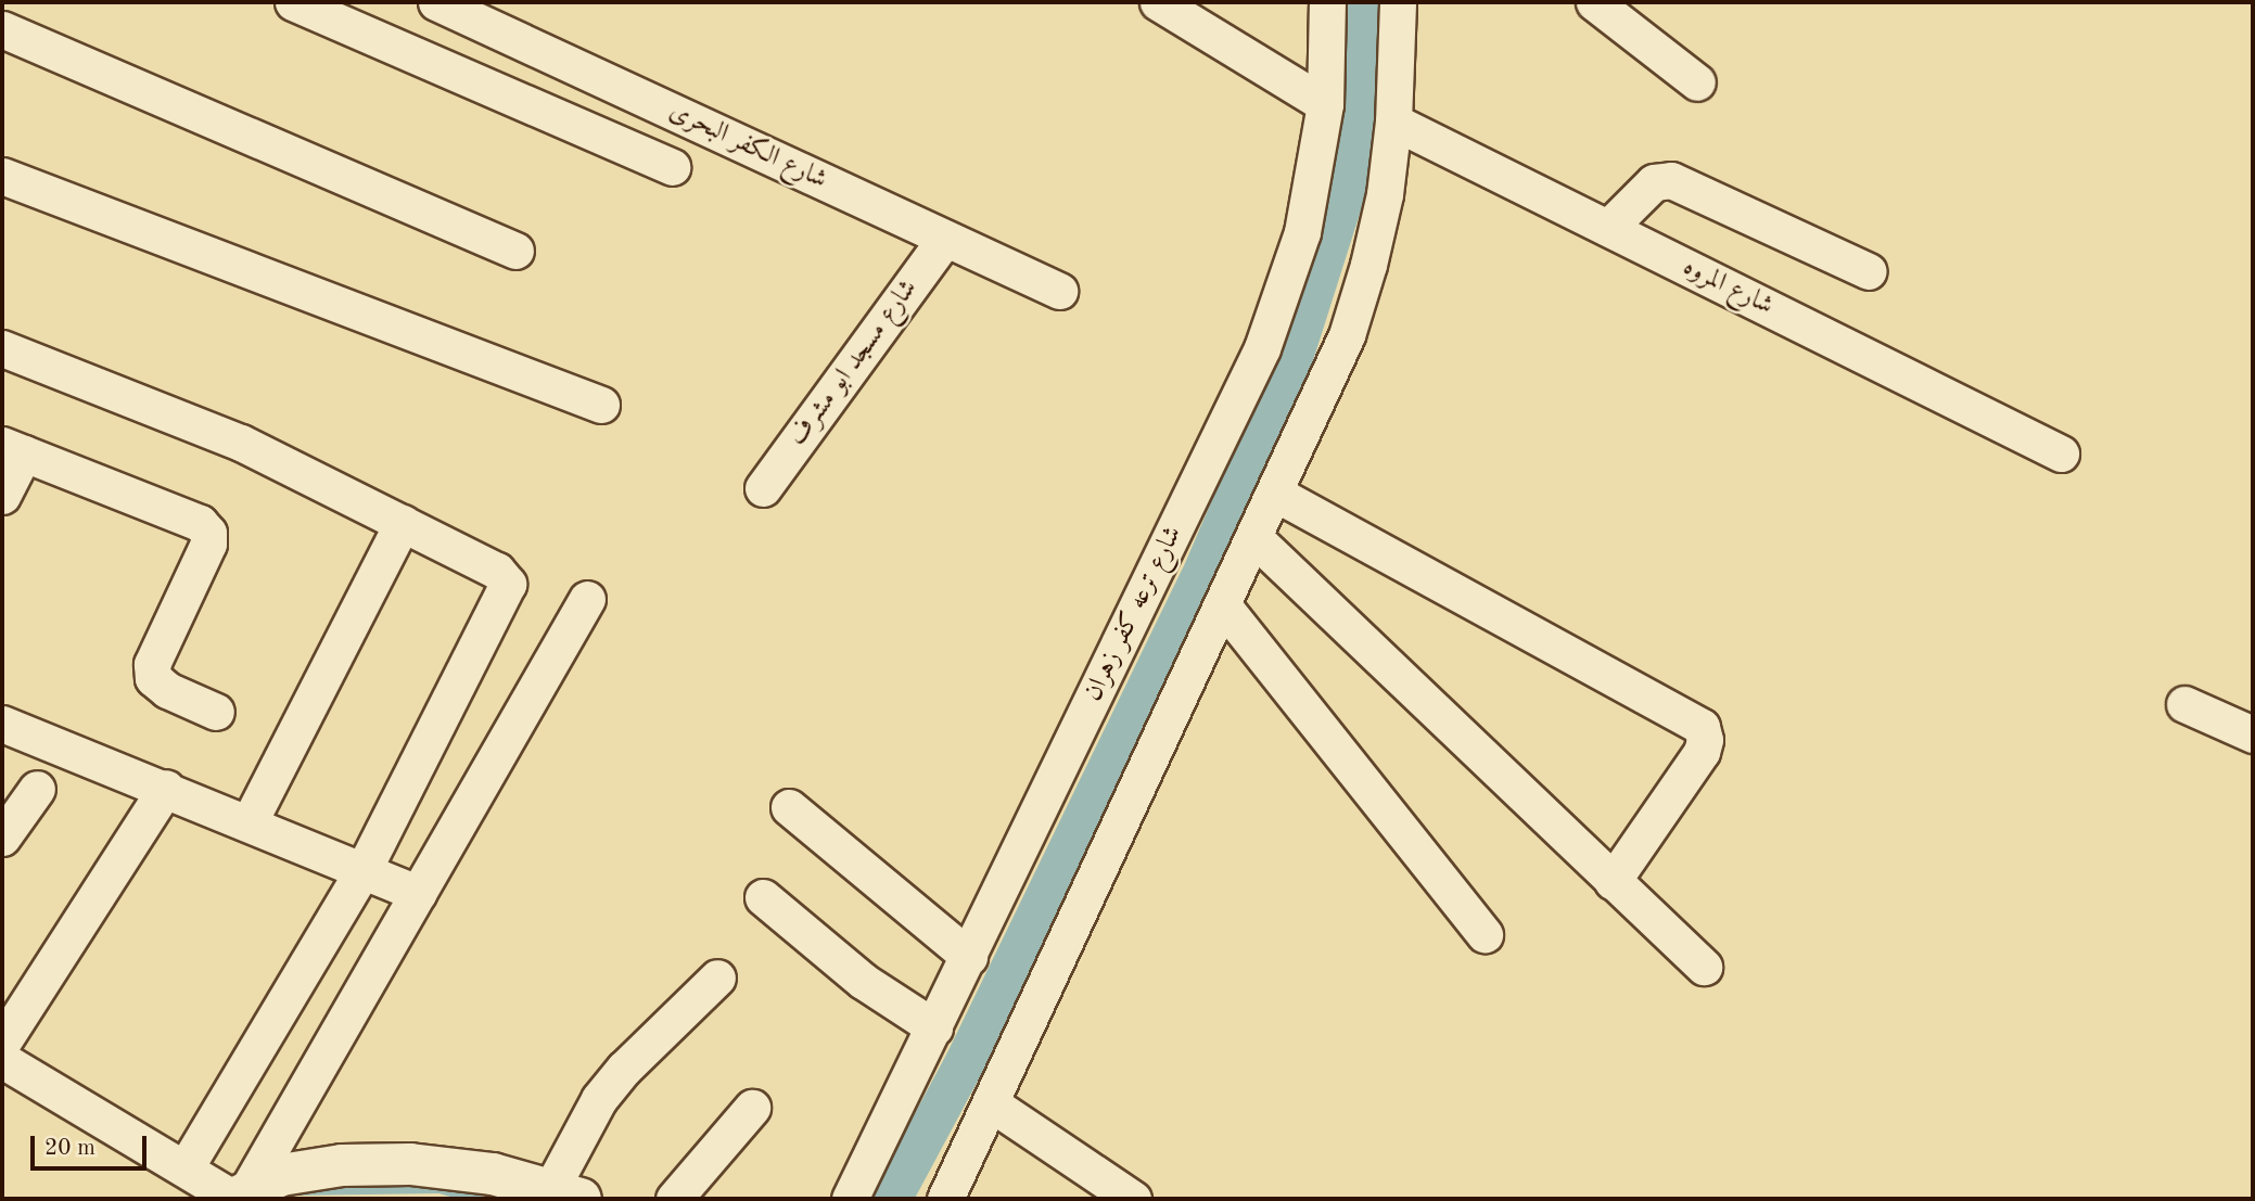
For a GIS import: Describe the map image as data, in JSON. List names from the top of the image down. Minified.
{"streets":{"street":["شارع الكفر البحرى","شارع المروه","شارع مسجد ابو مشرف","شارع ترعه كفر زهران"]},"crossings":[["شارع الكفر البحرى","شارع مسجد ابو مشرف"]],"scale_bar":"20 m"}
